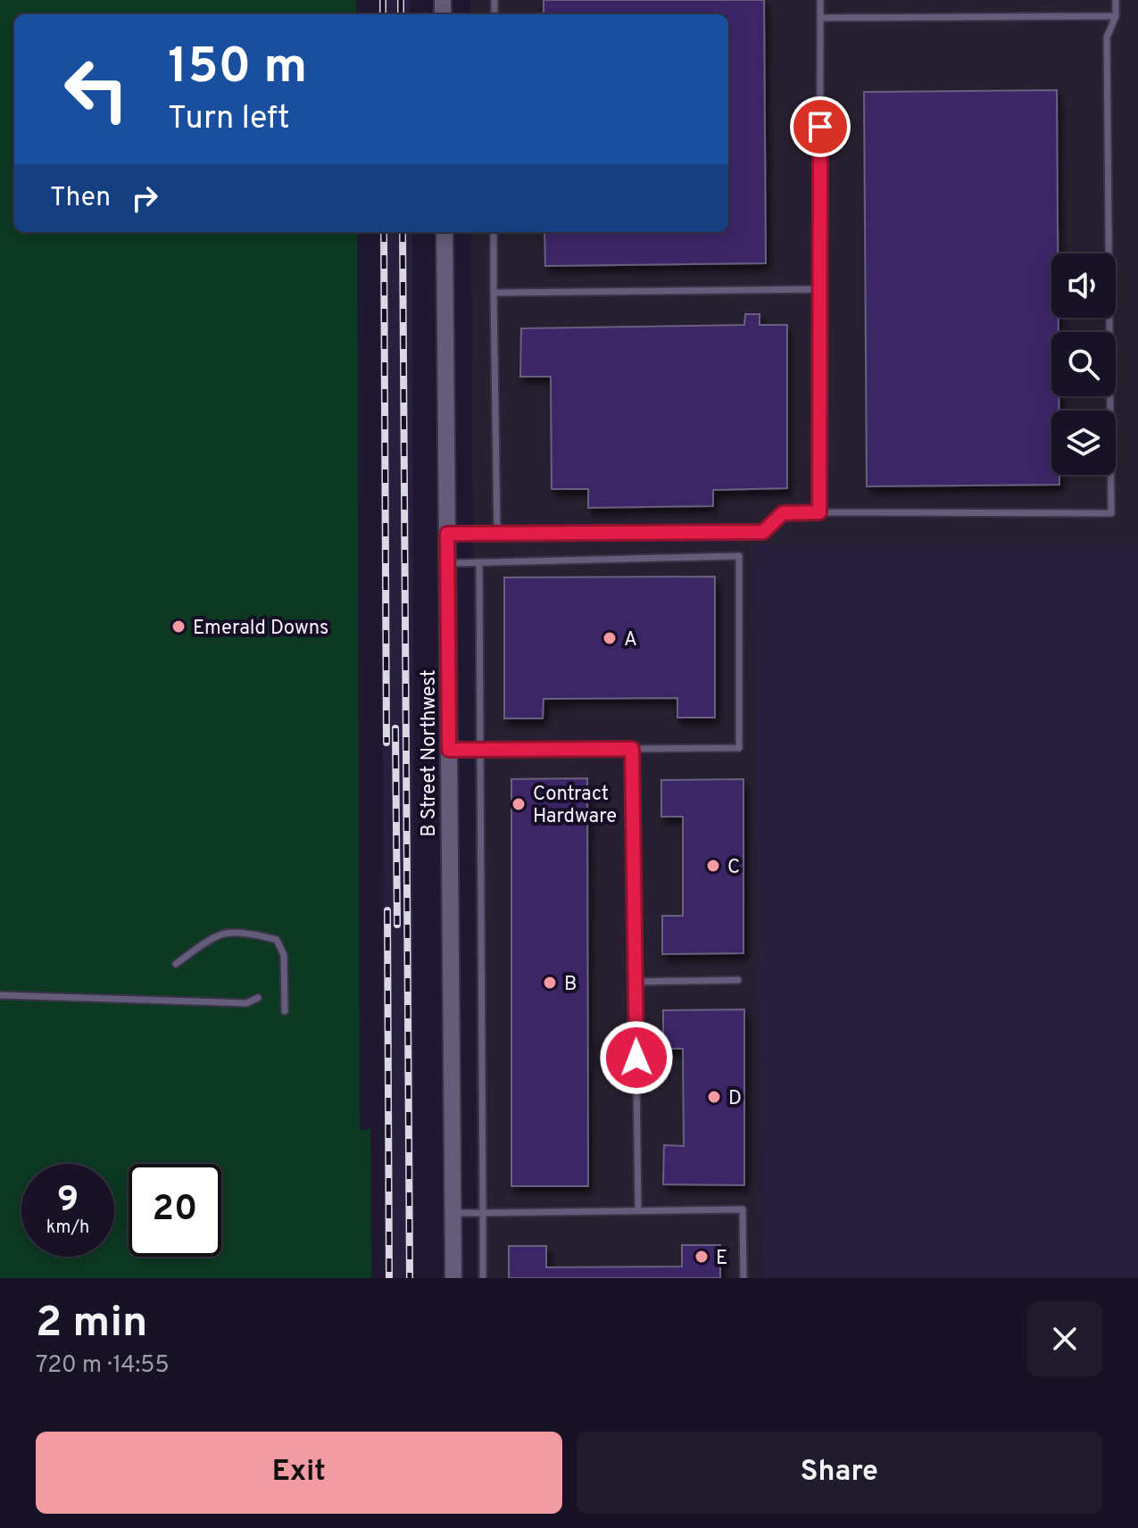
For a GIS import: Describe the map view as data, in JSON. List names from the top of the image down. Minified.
{"streets":{"street":["B Street Northwest"]},"places":["Emerald Downs","A","Contract Hardware","C","B","D","E"],"page":{"turn":["150 m","Turn left"],"then":"Then","speed":"9 km/h","limit":"20","heading":["2 min","720 m · 14:55"],"buttons":["Exit","Share"]}}
